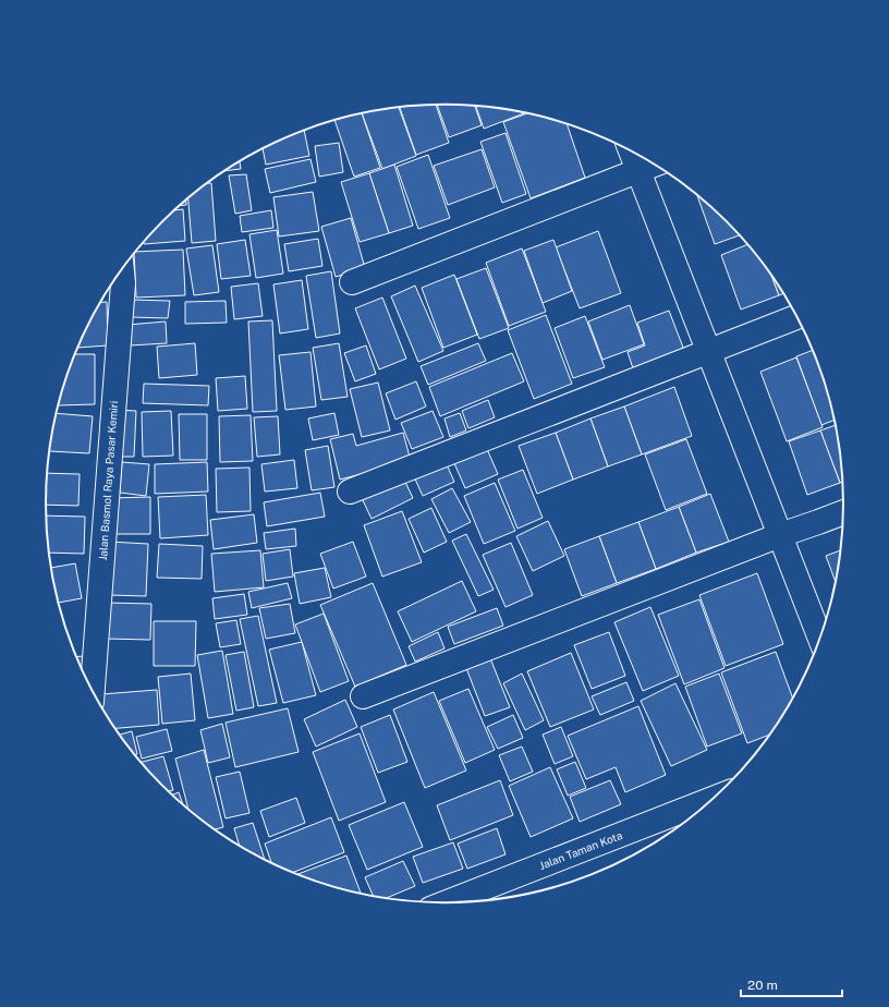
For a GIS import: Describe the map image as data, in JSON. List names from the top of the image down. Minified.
{"streets":{"street":["Jalan Basmol Raya Pasar Kemiri","Jalan Taman Kota"]},"scale_bar":"20 m"}
